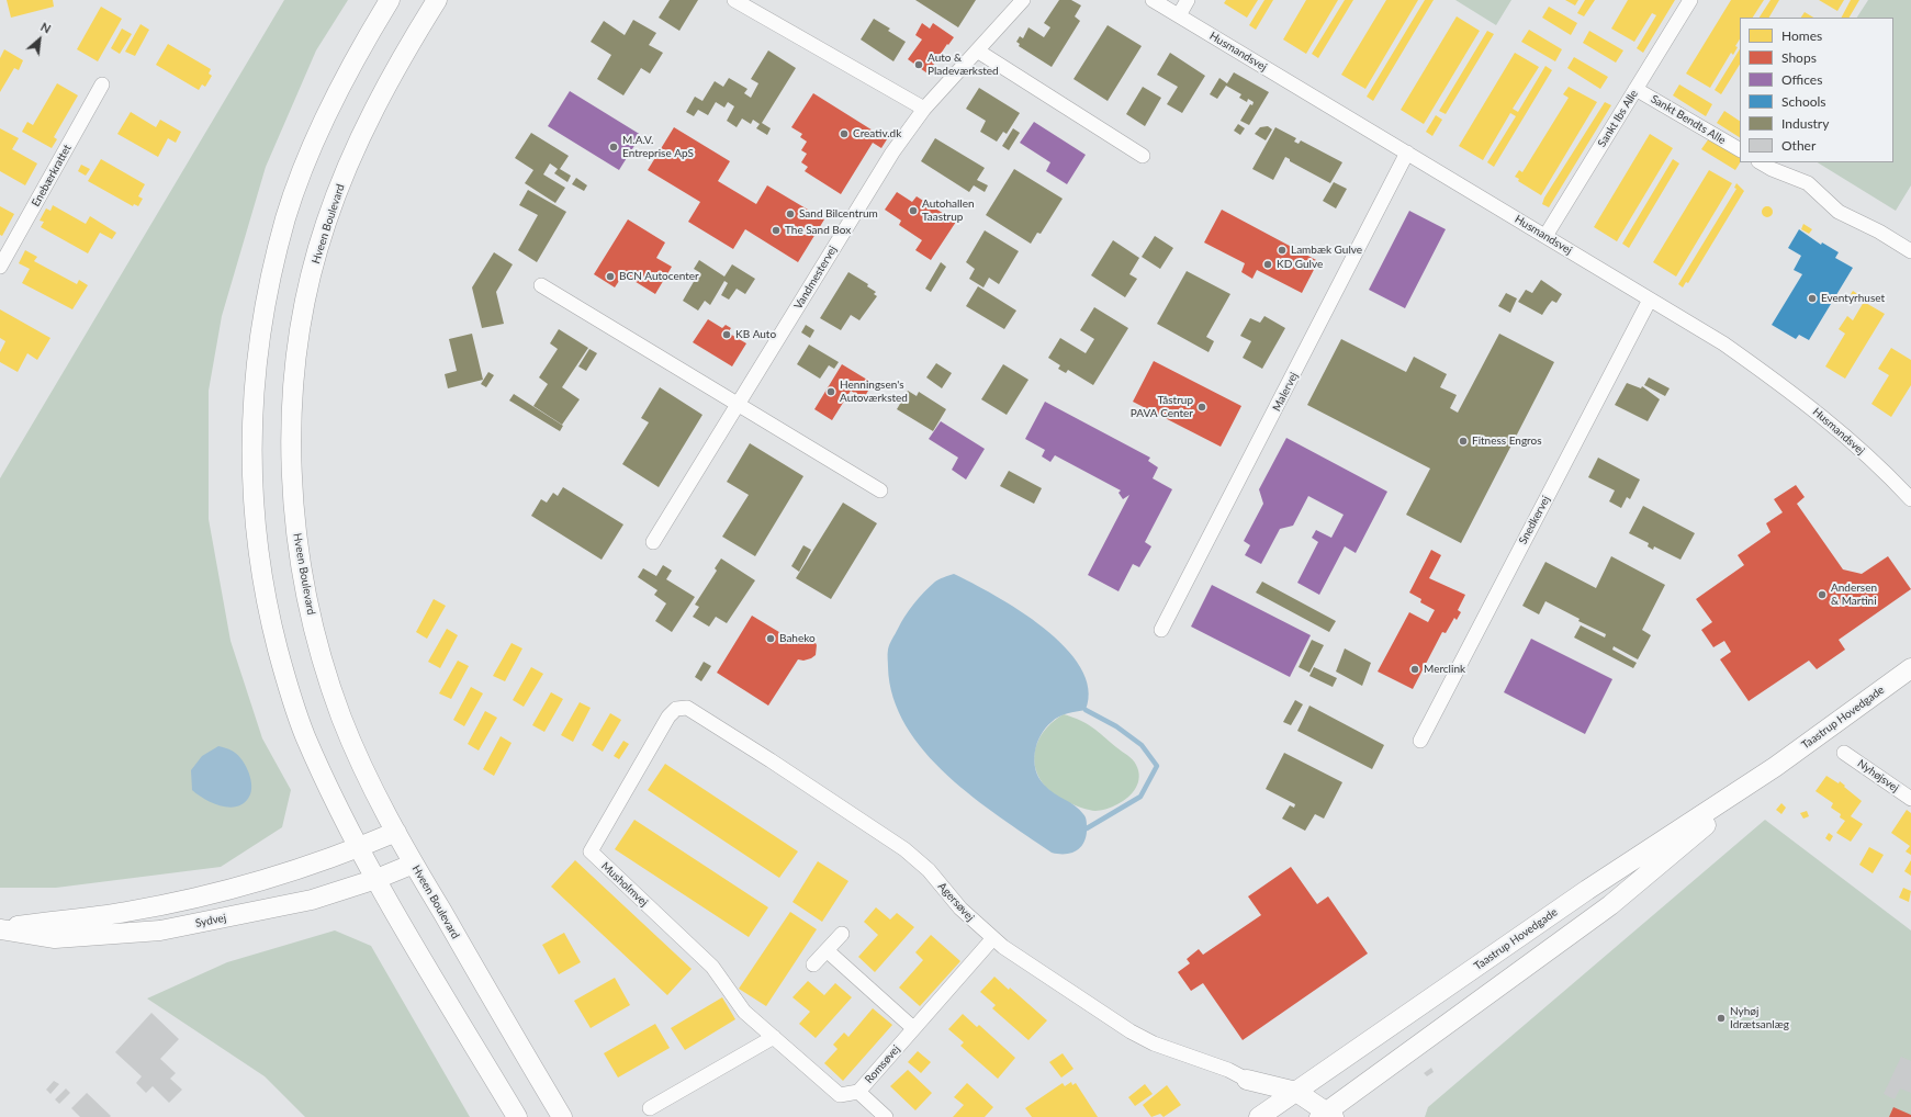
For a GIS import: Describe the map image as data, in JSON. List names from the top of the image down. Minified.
{"streets":{"street":["Husmandsvej","Sankt Ibs Alle","Sankt Bendts Alle","Enebærkrattet","Hveen Boulevard","Vandmestervej","Malervej","Snedkervej","Taastrup Hovedgade","Nyhøjsvej","Musholmvej","Agersøvej","Sydvej","Romsøvej"]},"crossings":[["Husmandsvej","Sankt Ibs Alle"],["Husmandsvej","Malervej"],["Husmandsvej","Snedkervej"],["Sankt Ibs Alle","Sankt Bendts Alle"],["Hveen Boulevard","Sydvej"],["Musholmvej","Agersøvej"],["Musholmvej","Romsøvej"],["Agersøvej","Romsøvej"]],"places":["Auto & Pladeværksted","Creativ.dk","M.A.V. Entreprise ApS","Autohallen Taastrup","Sand Bilcentrum","The Sand Box","Lambæk Gulve","KD Gulve","BCN Autocenter","Eventyrhuset","KB Auto","Henningsen's Autoværksted","Tåstrup PAVA Center","Fitness Engros","Andersen & Martini","Baheko","Merclink","Nyhøj Idrætsanlæg"],"legend":["Homes","Shops","Offices","Schools","Industry","Other"],"north":"top right"}
